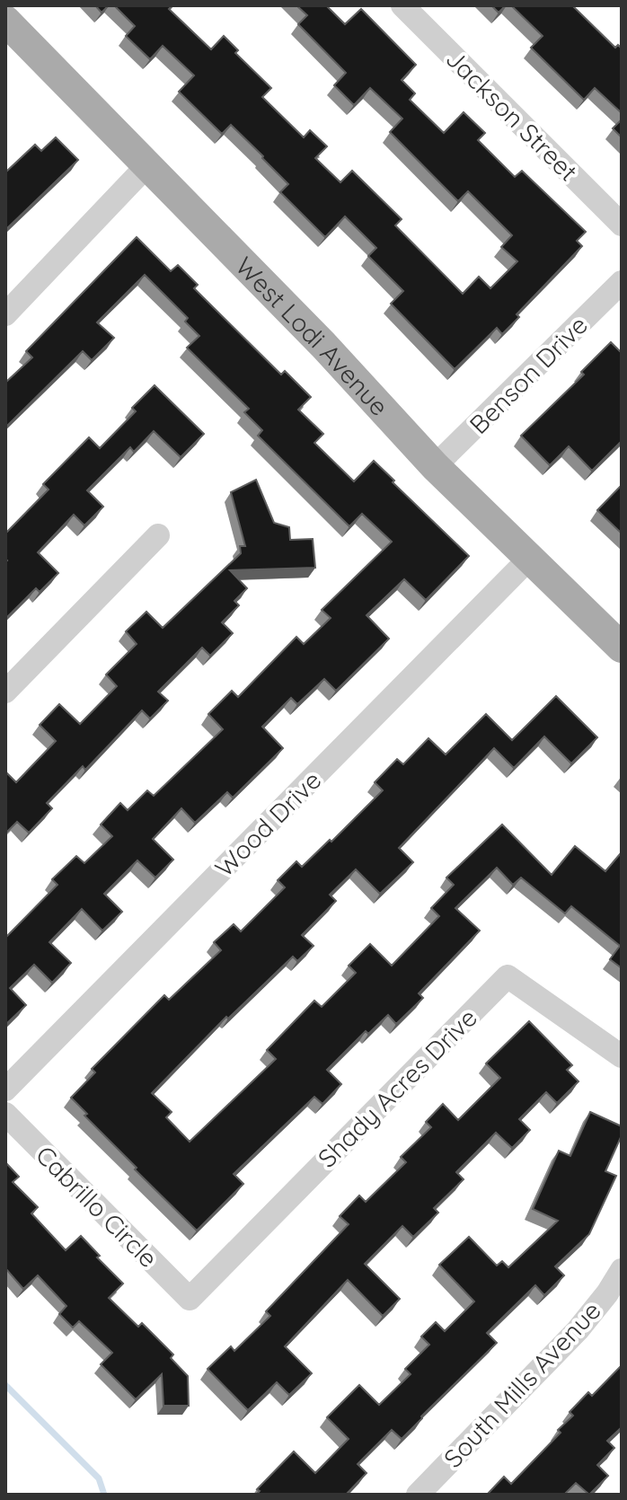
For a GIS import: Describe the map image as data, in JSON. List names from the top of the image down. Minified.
{"streets":{"main road":["West Lodi Avenue"],"street":["Jackson Street","Benson Drive","Wood Drive","Shady Acres Drive","Cabrillo Circle","South Mills Avenue"]},"crossings":[["West Lodi Avenue","Benson Drive"],["West Lodi Avenue","Wood Drive"],["Shady Acres Drive","Cabrillo Circle"]]}
